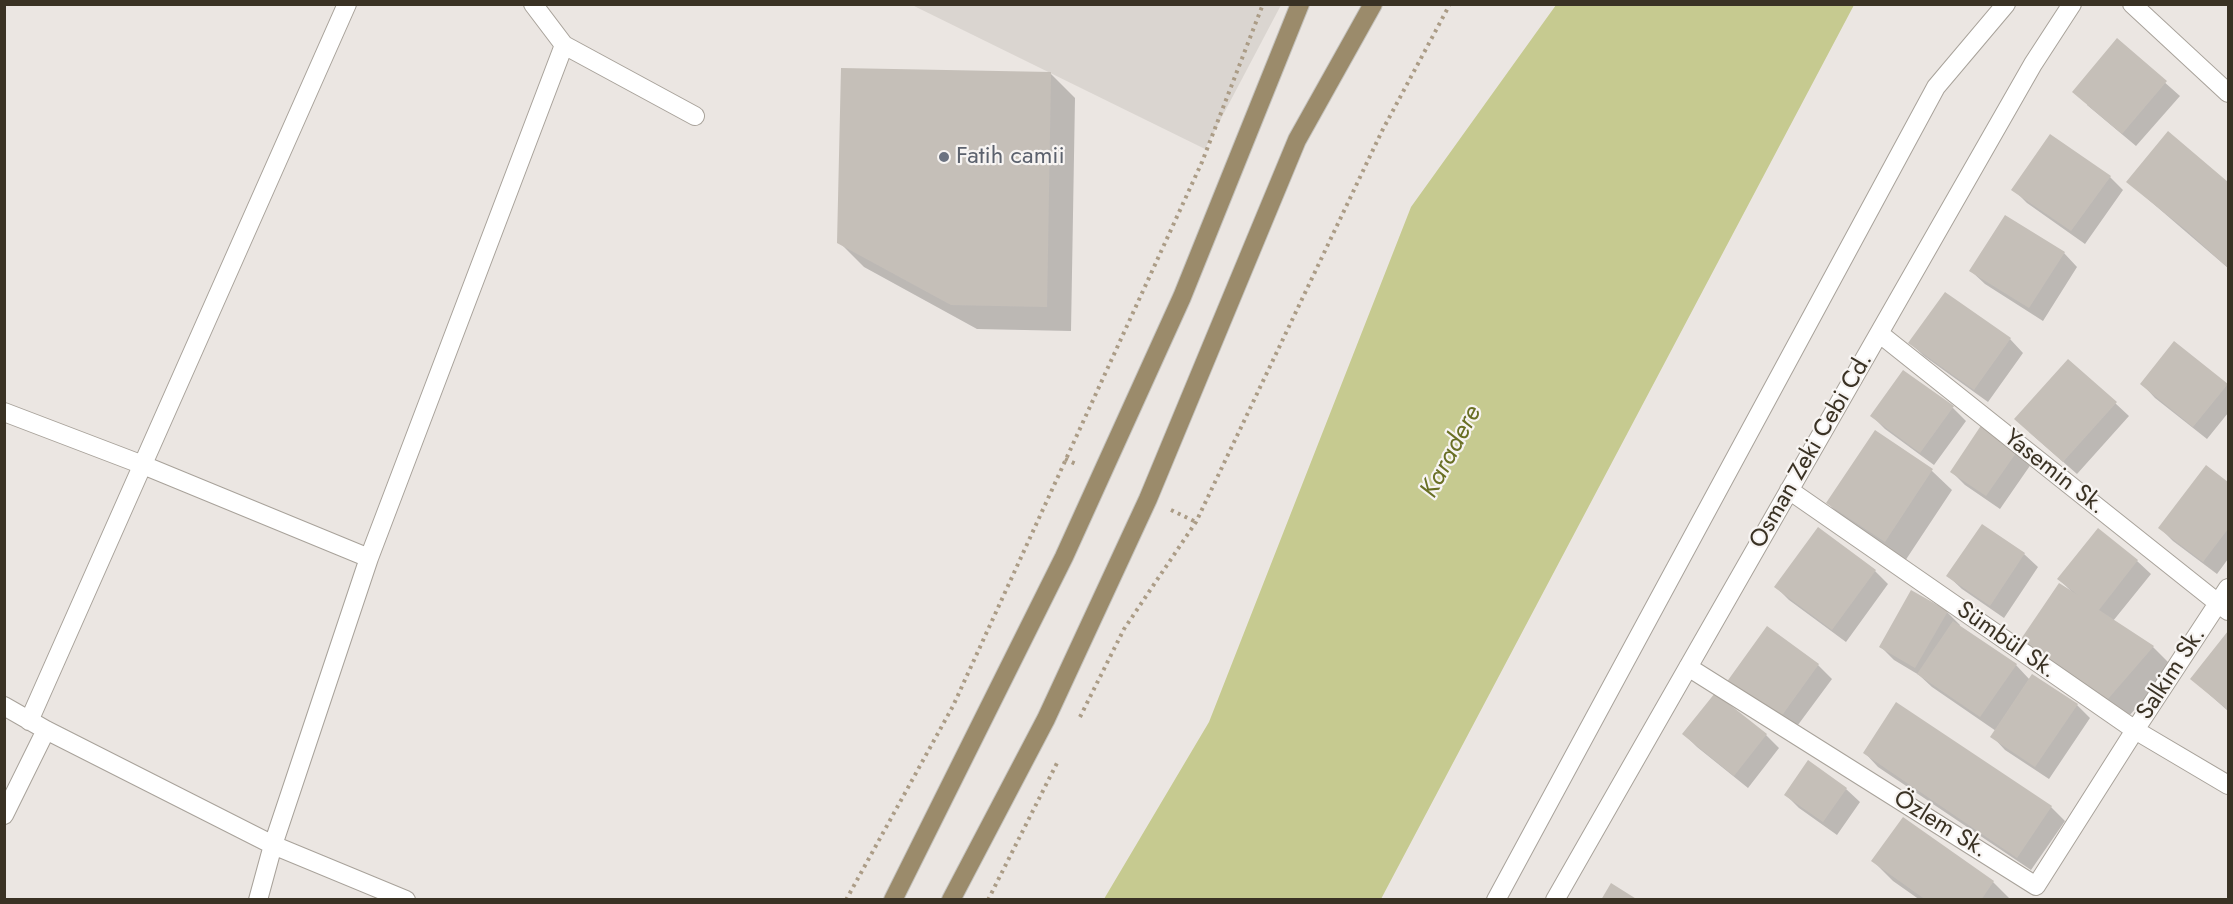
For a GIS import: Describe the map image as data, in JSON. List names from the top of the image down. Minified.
{"streets":{"street":["Osman Zeki Cebi Cd.","Yasemin Sk.","Sümbül Sk.","Salkim Sk.","Özlem Sk."]},"crossings":[["Osman Zeki Cebi Cd.","Yasemin Sk."],["Osman Zeki Cebi Cd.","Sümbül Sk."],["Osman Zeki Cebi Cd.","Özlem Sk."],["Yasemin Sk.","Salkim Sk."],["Sümbül Sk.","Salkim Sk."],["Sümbül Sk.","Özlem Sk."],["Salkim Sk.","Özlem Sk."]],"water":["Karadere"],"places":["Fatih camii"]}
